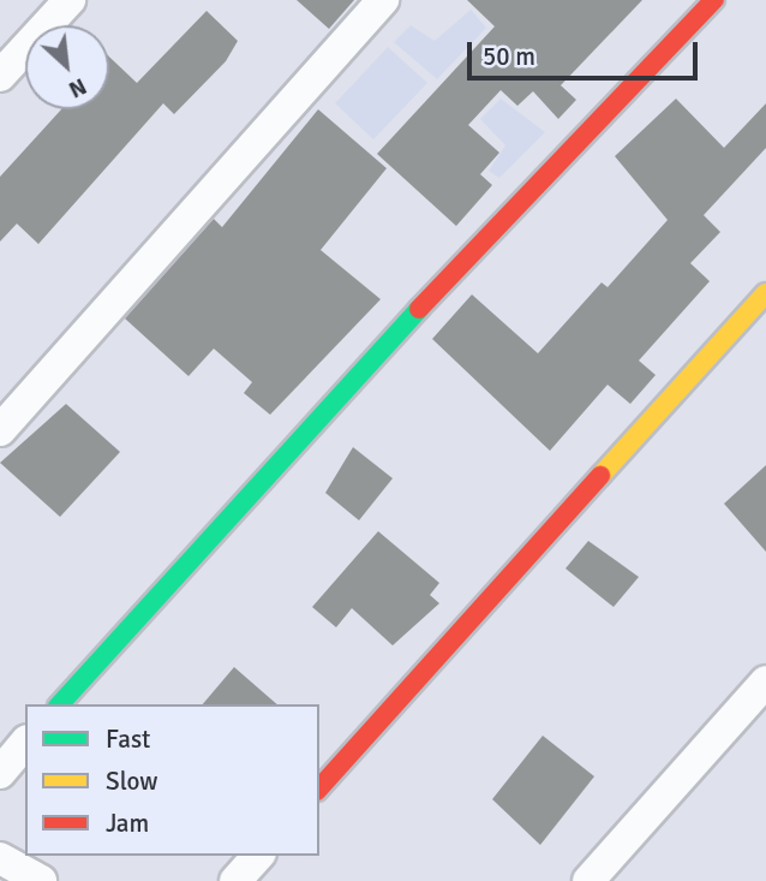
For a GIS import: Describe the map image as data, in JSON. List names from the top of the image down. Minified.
{"legend":["Fast","Slow","Jam"],"scale_bar":"50 m","north":"bottom right"}
